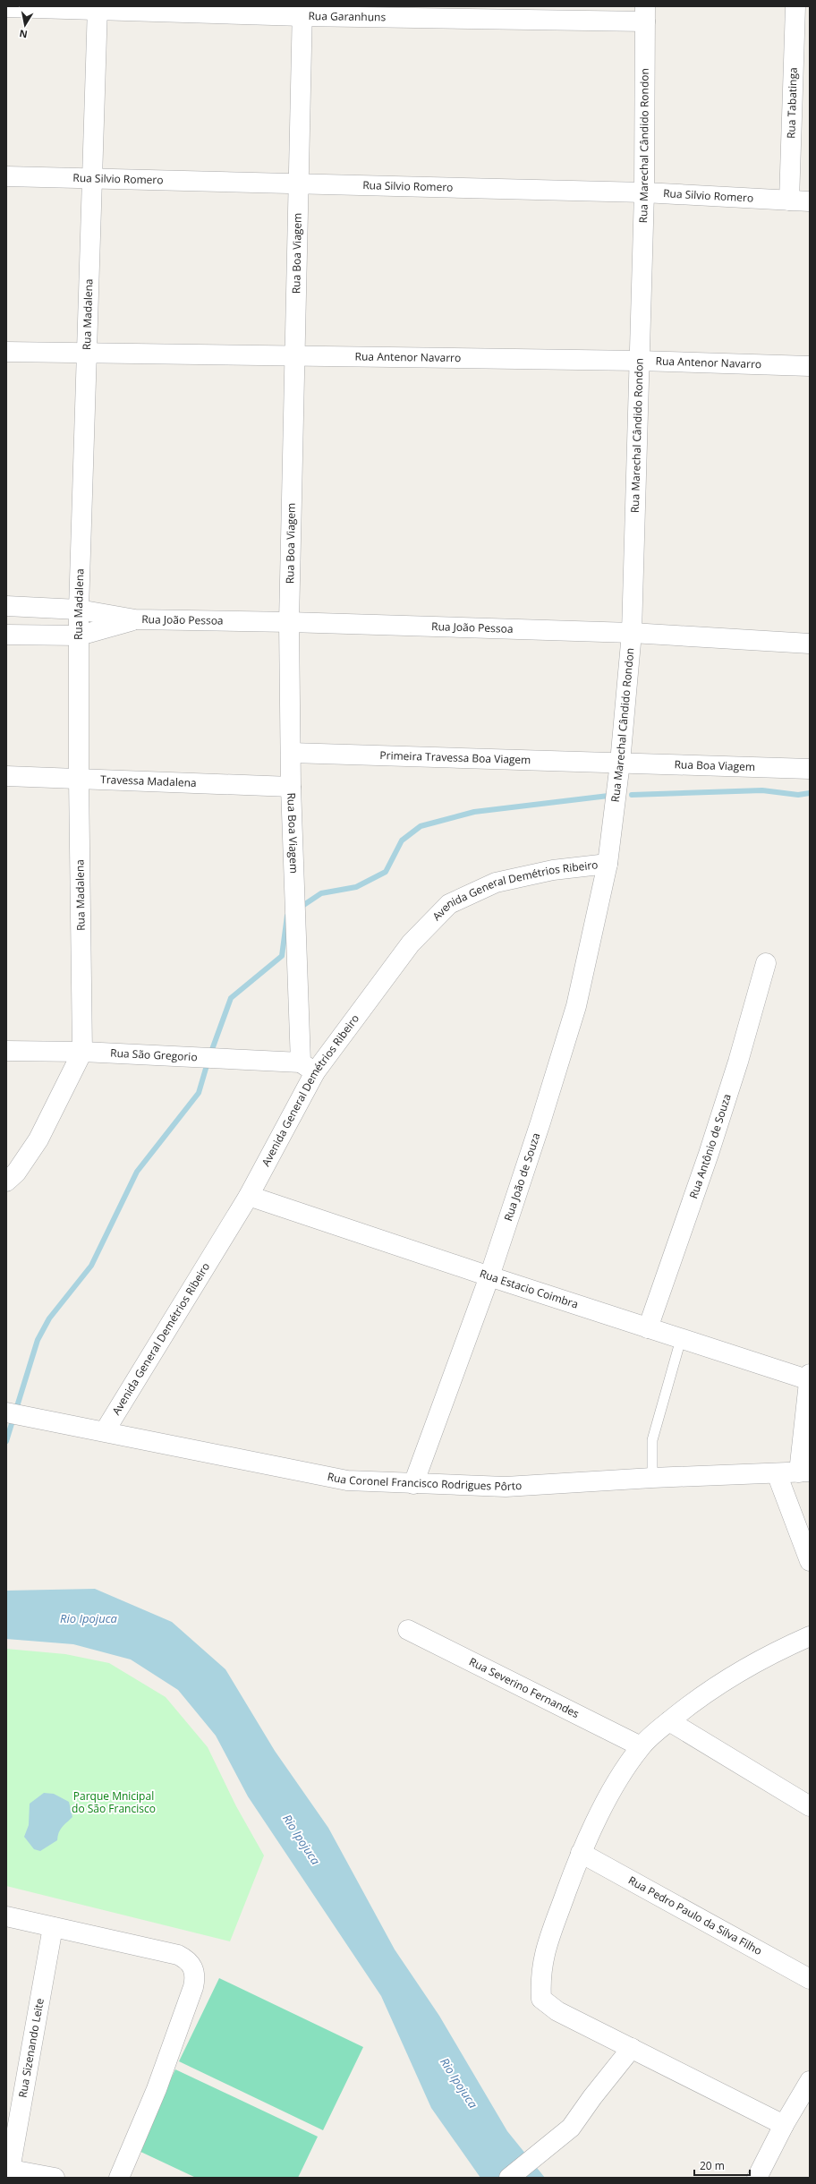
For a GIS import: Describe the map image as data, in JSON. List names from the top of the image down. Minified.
{"streets":{"street":["Rua Garanhuns","Rua Tabatinga","Rua Marechal Cândido Rondon","Rua Silvio Romero","Rua Boa Viagem","Rua Madalena","Rua Antenor Navarro","Rua João Pessoa","Primeira Travessa Boa Viagem","Travessa Madalena","Avenida General Demétrios Ribeiro","Rua São Gregorio","Rua Antônio de Souza","Rua João de Souza","Rua Estacio Coimbra","Rua Coronel Francisco Rodrigues Pôrto","Rua Severino Fernandes","Rua Pedro Paulo da Silva Filho","Rua Sizenando Leite"]},"crossings":[["Rua Garanhuns","Rua Marechal Cândido Rondon"],["Rua Garanhuns","Rua Boa Viagem"],["Rua Garanhuns","Rua Madalena"],["Rua Tabatinga","Rua Silvio Romero"],["Rua Marechal Cândido Rondon","Rua Silvio Romero"],["Rua Marechal Cândido Rondon","Rua Boa Viagem"],["Rua Marechal Cândido Rondon","Rua Antenor Navarro"],["Rua Marechal Cândido Rondon","Rua João Pessoa"],["Rua Marechal Cândido Rondon","Primeira Travessa Boa Viagem"],["Rua Marechal Cândido Rondon","Avenida General Demétrios Ribeiro"],["Rua Marechal Cândido Rondon","Rua João de Souza"],["Rua Silvio Romero","Rua Boa Viagem"],["Rua Silvio Romero","Rua Madalena"],["Rua Boa Viagem","Rua Antenor Navarro"],["Rua Boa Viagem","Rua João Pessoa"],["Rua Boa Viagem","Primeira Travessa Boa Viagem"],["Rua Boa Viagem","Travessa Madalena"],["Rua Boa Viagem","Avenida General Demétrios Ribeiro"],["Rua Boa Viagem","Rua São Gregorio"],["Rua Madalena","Rua Antenor Navarro"],["Rua Madalena","Rua João Pessoa"],["Rua Madalena","Travessa Madalena"],["Rua Madalena","Rua São Gregorio"],["Avenida General Demétrios Ribeiro","Rua São Gregorio"],["Avenida General Demétrios Ribeiro","Rua João de Souza"],["Avenida General Demétrios Ribeiro","Rua Estacio Coimbra"],["Avenida General Demétrios Ribeiro","Rua Coronel Francisco Rodrigues Pôrto"],["Rua Antônio de Souza","Rua Estacio Coimbra"],["Rua João de Souza","Rua Estacio Coimbra"],["Rua João de Souza","Rua Coronel Francisco Rodrigues Pôrto"]],"water":["Rio Ipojuca"],"parks":["Parque Mnicipal do São Francisco"],"scale_bar":"20 m","north":"bottom"}
